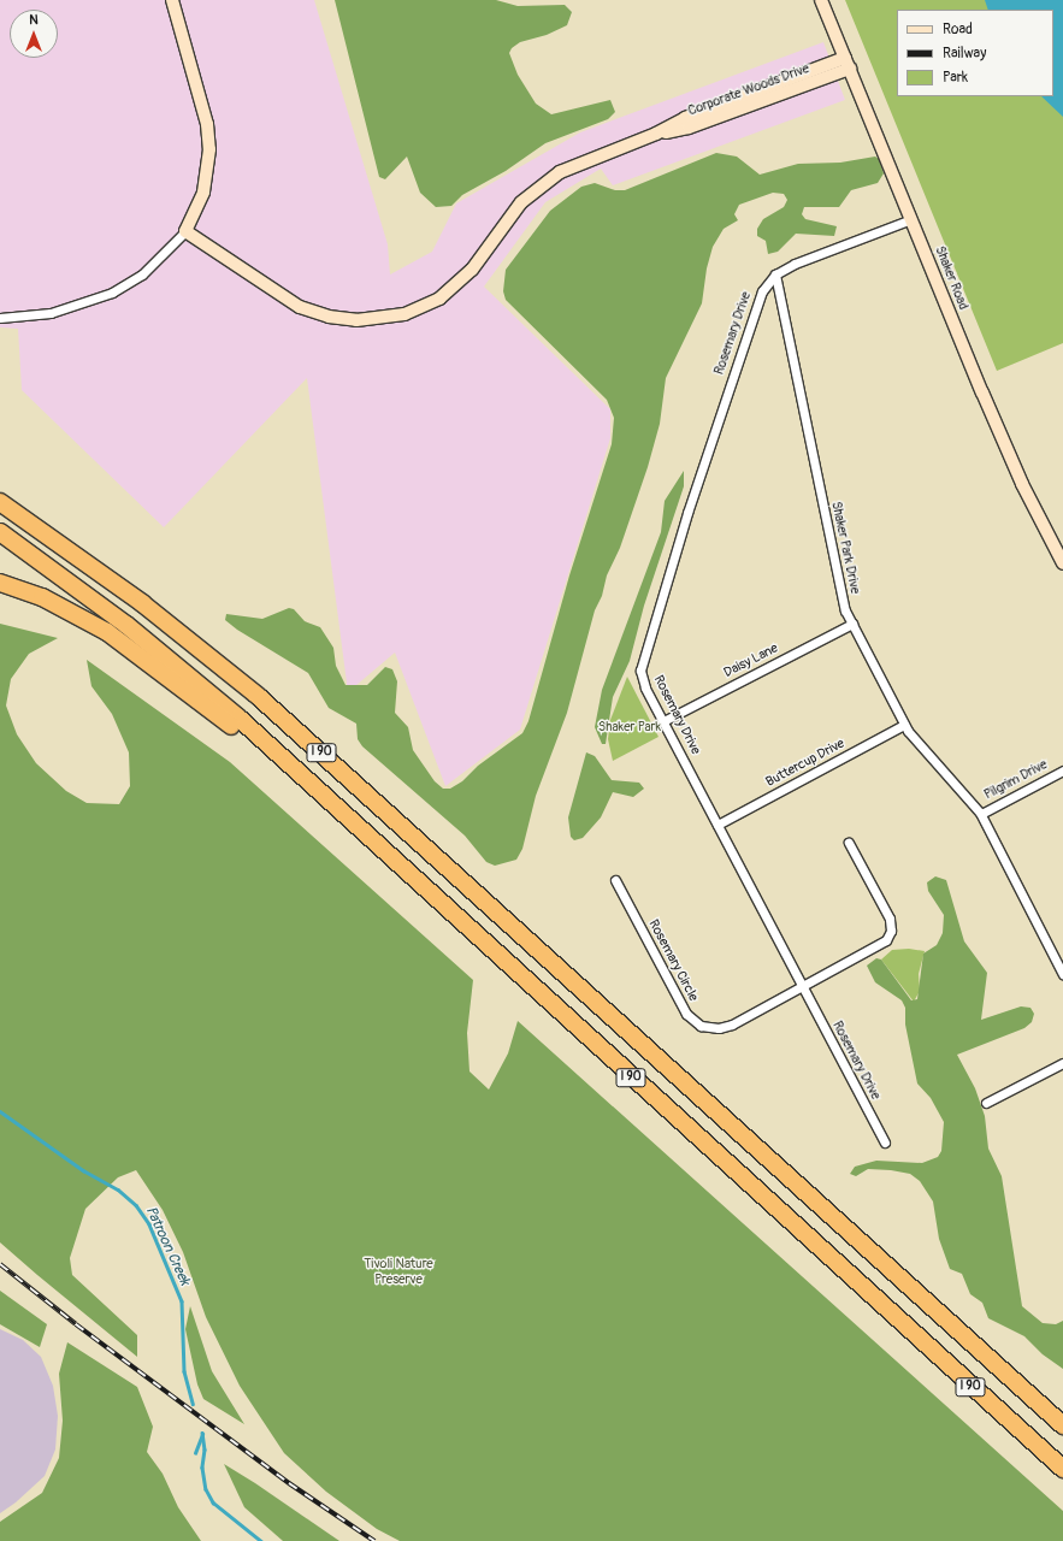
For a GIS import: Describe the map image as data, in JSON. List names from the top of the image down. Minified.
{"streets":{"highway":["I 90"],"street":["Corporate Woods Drive","Shaker Road","Rosemary Drive","Shaker Park Drive","Daisy Lane","Buttercup Drive","Pilgrim Drive","Rosemary Circle"]},"crossings":[["Corporate Woods Drive","Shaker Road"],["Rosemary Drive","Shaker Park Drive"],["Rosemary Drive","Daisy Lane"],["Rosemary Drive","Buttercup Drive"],["Rosemary Drive","Rosemary Circle"],["Shaker Park Drive","Daisy Lane"],["Shaker Park Drive","Buttercup Drive"],["Shaker Park Drive","Pilgrim Drive"]],"water":["Patroon Creek"],"parks":["Shaker Park","Tivoli Nature Preserve"],"legend":["Road","Railway","Park"],"north":"top"}
